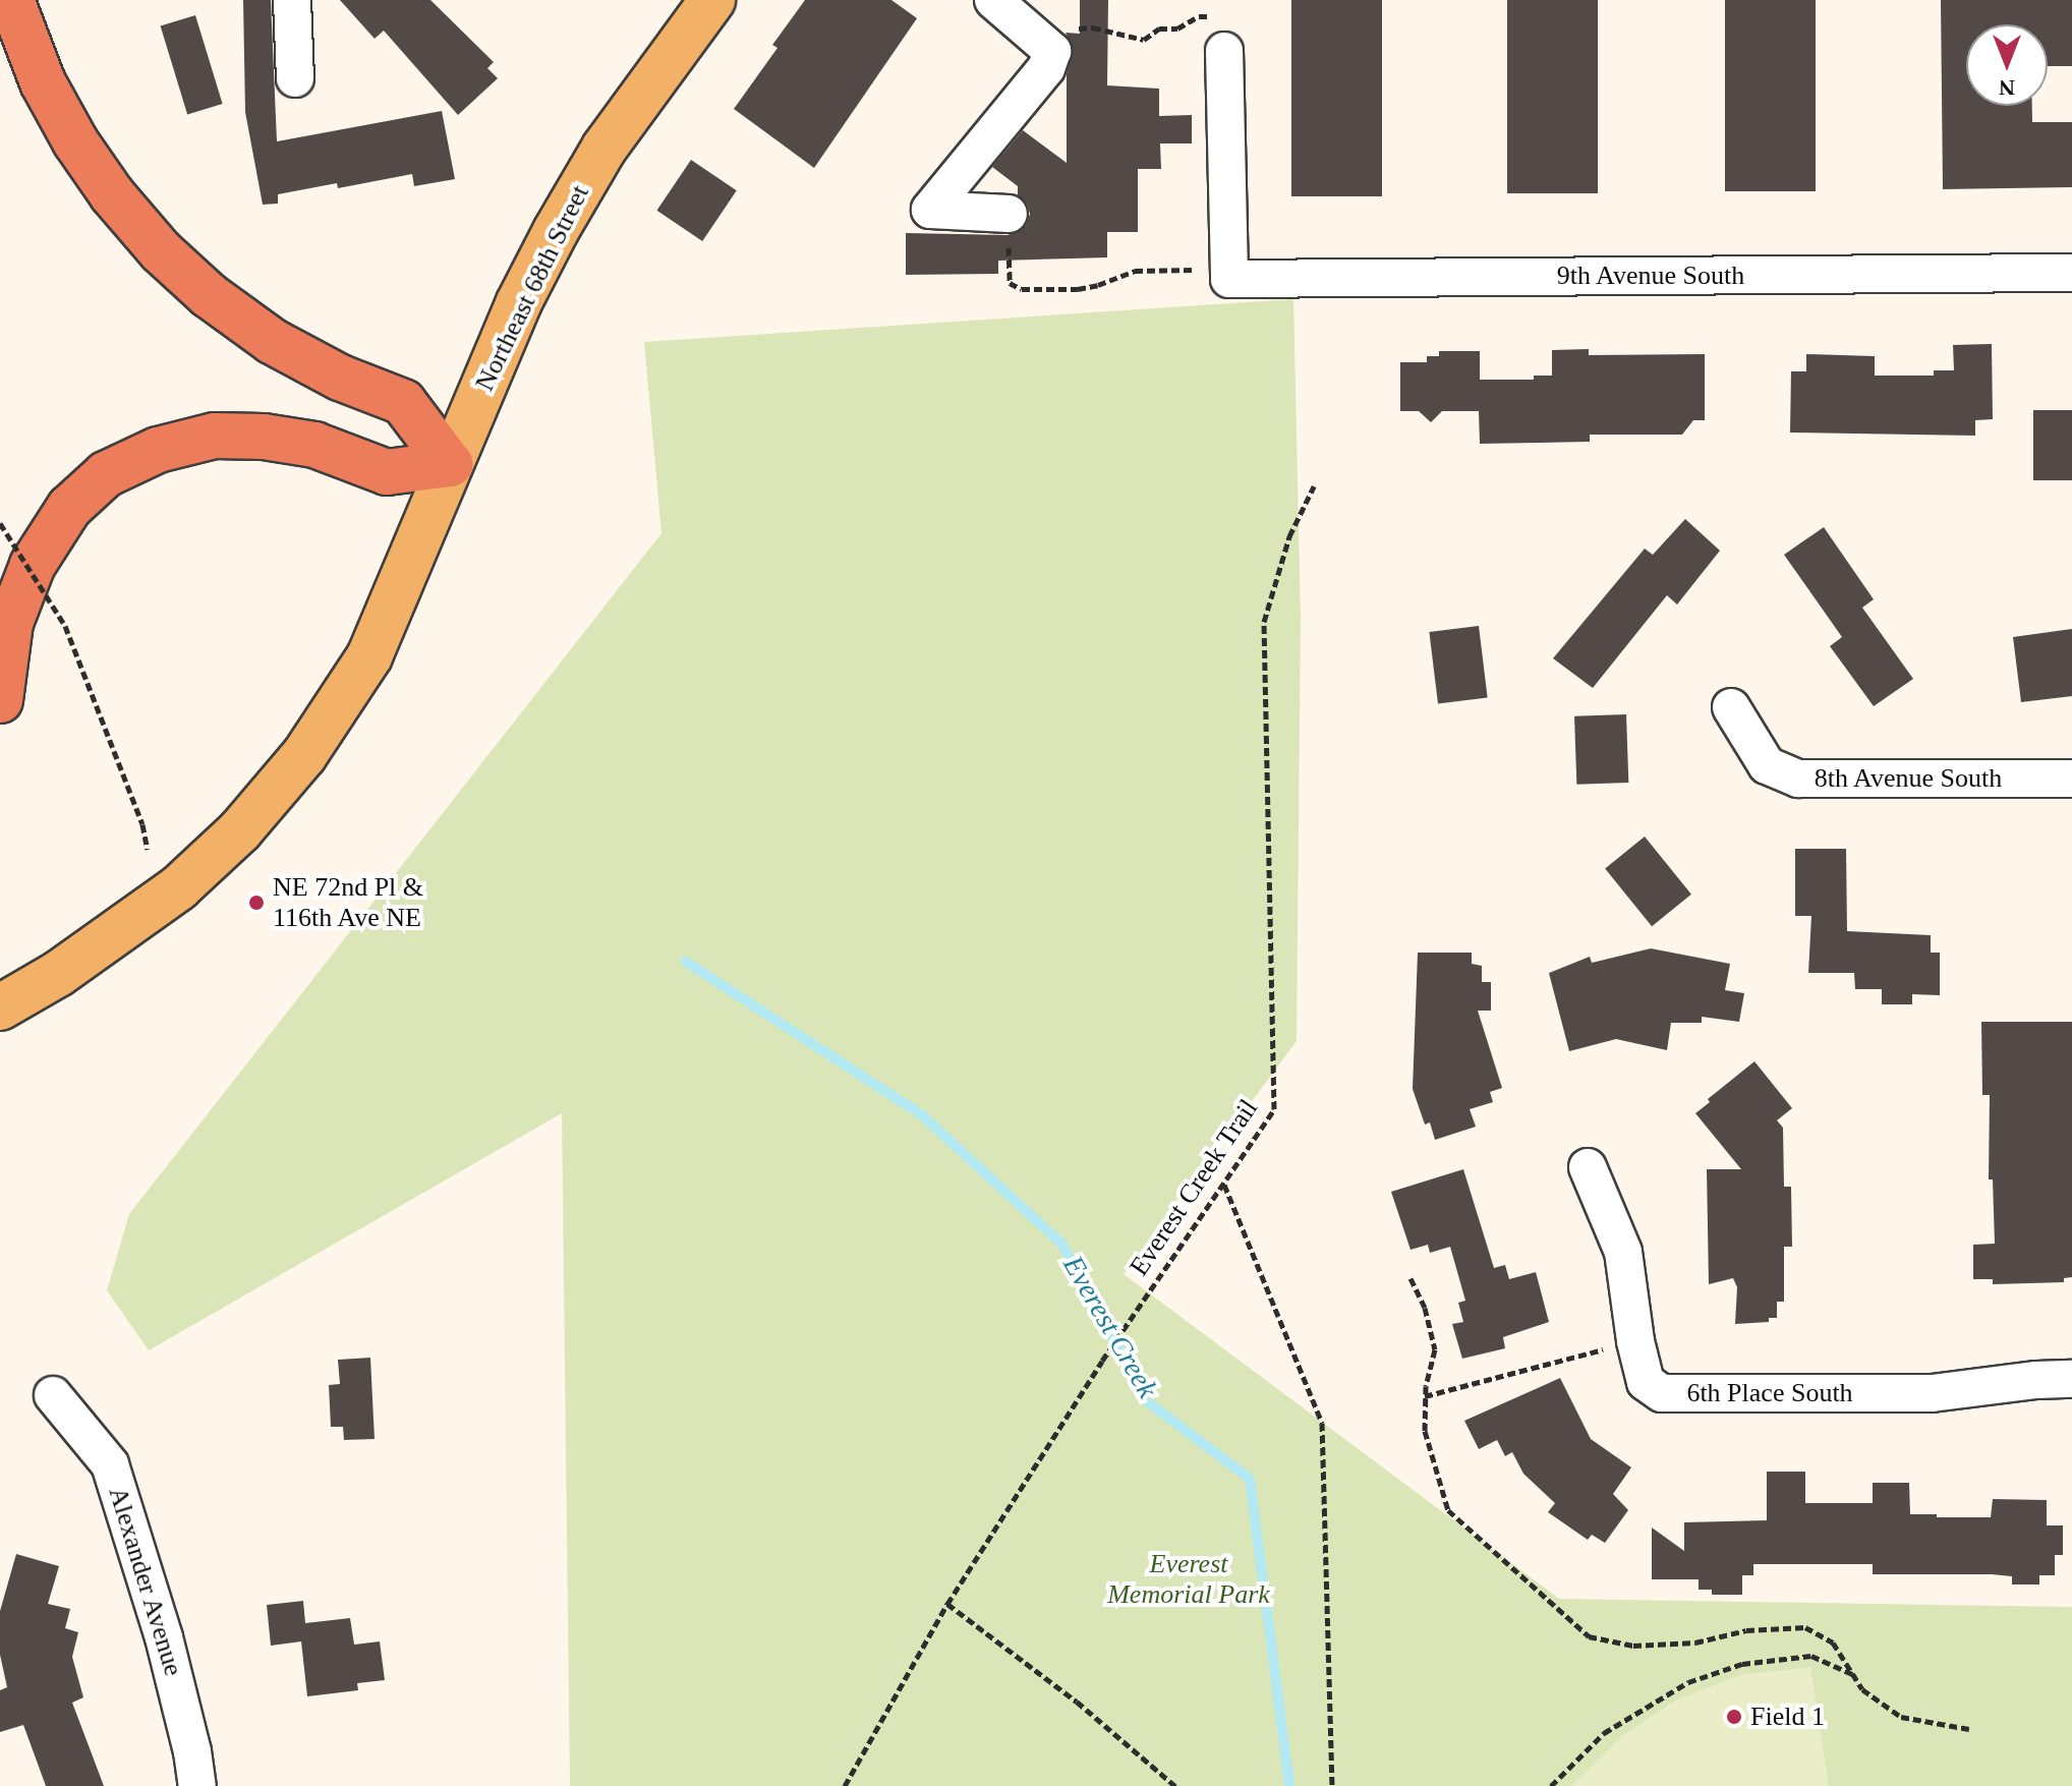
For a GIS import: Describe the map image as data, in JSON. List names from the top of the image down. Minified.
{"streets":{"main road":["Northeast 68th Street"],"street":["9th Avenue South","8th Avenue South","6th Place South","Alexander Avenue"],"path":["Everest Creek Trail"]},"water":["Everest Creek"],"parks":["Everest Memorial Park"],"places":["NE 72nd Pl & 116th Ave NE","Field 1"],"north":"bottom"}
